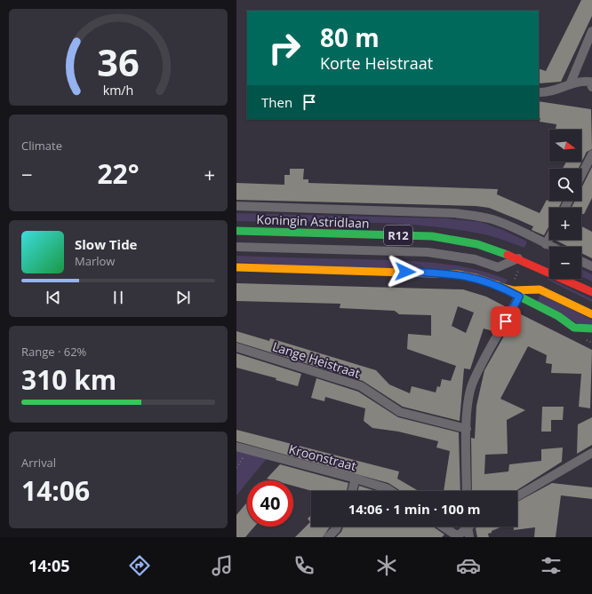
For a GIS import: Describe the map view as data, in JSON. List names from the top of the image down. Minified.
{"streets":{"main road":["Koningin Astridlaan","R12"],"street":["Lange Heistraat","Kroonstraat"]},"crossings":[["Koningin Astridlaan","R12"]],"north":"right","page":{"turn":["80 m","Korte Heistraat"],"then":"Then","tile":["Climate",["Range · 62%","310 km"],["Arrival","14:06"]],"map_buttons":["+","−"],"heat":["−","22°","+"],"song":["Slow Tide","Marlow"],"limit":"40","trip":"14:06 · 1 min · 100 m","tabs":"14:05","gauge":["36","km/h"]}}
